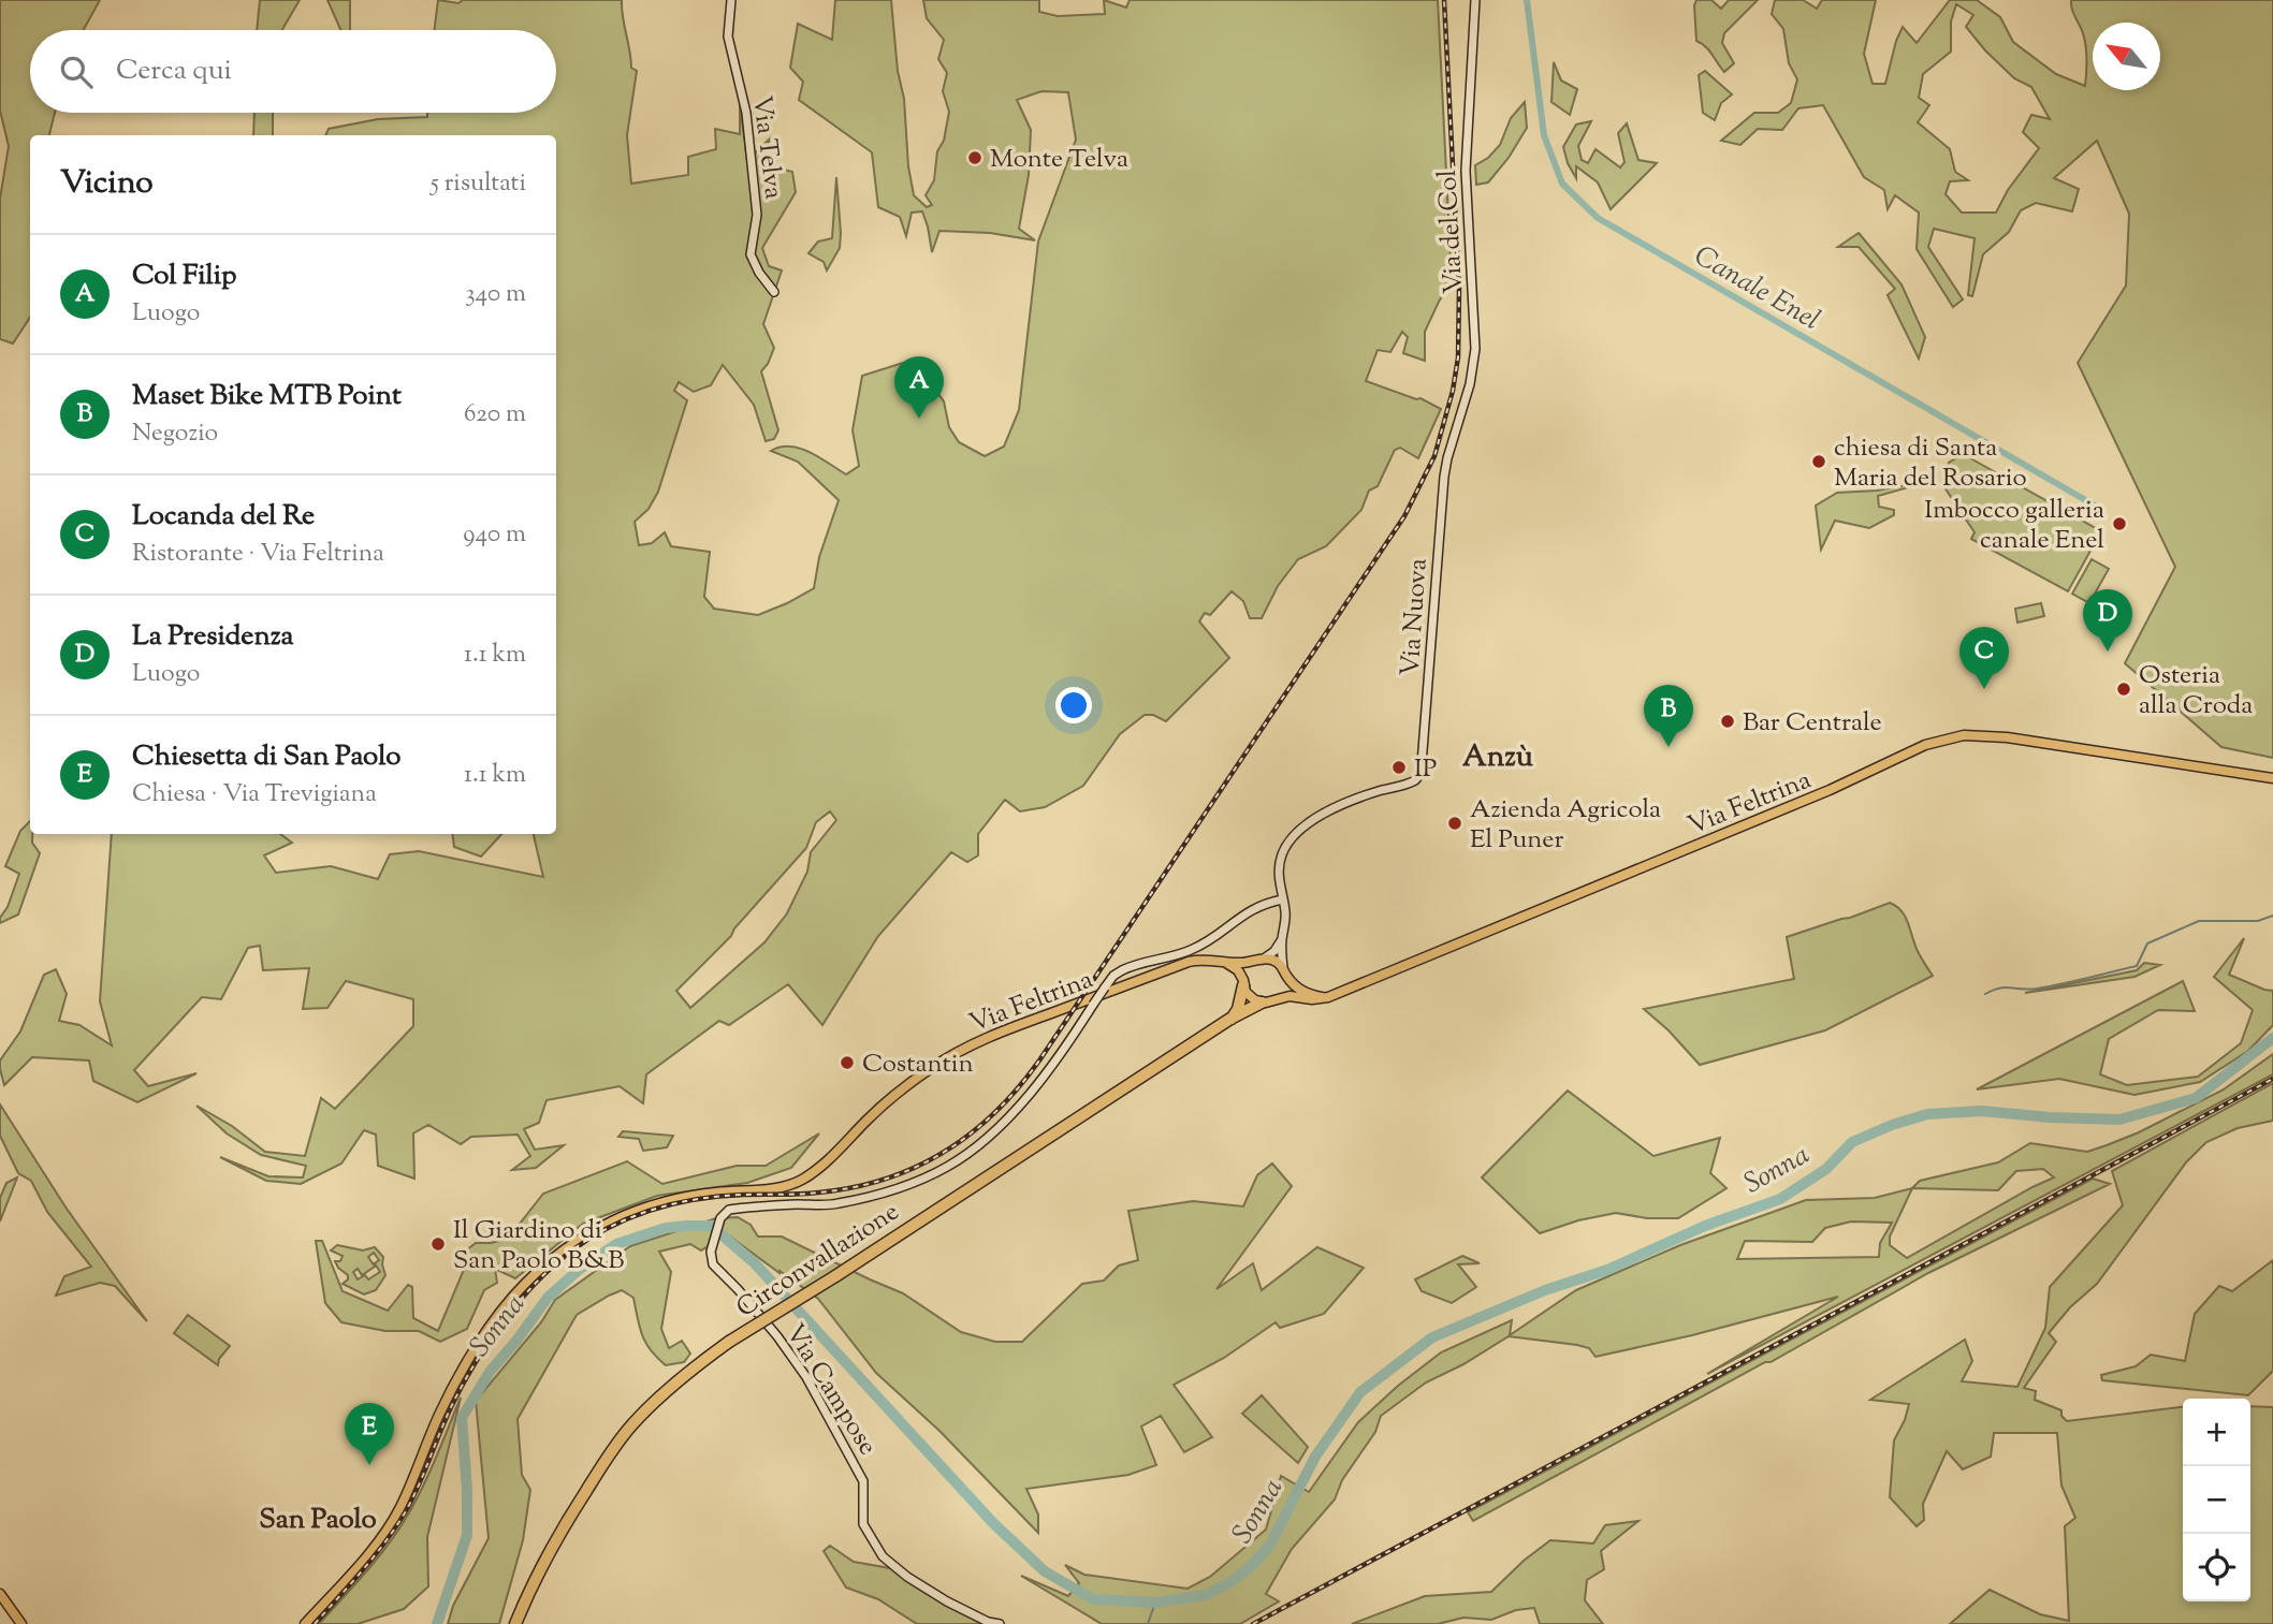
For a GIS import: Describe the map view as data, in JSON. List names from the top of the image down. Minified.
{"streets":{"highway":["Circonvallazione"],"main road":["Via Feltrina"],"street":["Via Telva","Via del Col","Via Nuova","Via Campose"]},"crossings":[["Via del Col","Via Nuova"],["Via Nuova","Via Campose"],["Via Feltrina","Circonvallazione"]],"districts":["Anzù","San Paolo"],"water":["Canale Enel","Sonna"],"places":["Monte Telva","chiesa di Santa Maria del Rosario","Imbocco galleria canale Enel","Osteria alla Croda","Bar Centrale","IP","Azienda Agricola El Puner","Costantin","Il Giardino di San Paolo B&B"],"north":"top left","page":{"search":"Cerca qui","heading":["Vicino","5 risultati"],"list":[{"mark":"A","name":"Col Filip","note":"Luogo","value":"340 m"},{"mark":"B","name":"Maset Bike MTB Point","note":"Negozio","value":"620 m"},{"mark":"C","name":"Locanda del Re","note":"Ristorante · Via Feltrina","value":"940 m"},{"mark":"D","name":"La Presidenza","note":"Luogo","value":"1.1 km"},{"mark":"E","name":"Chiesetta di San Paolo","note":"Chiesa · Via Trevigiana","value":"1.1 km"}],"pins":["A","D","C","B","E"],"map_buttons":["+","−"]}}
